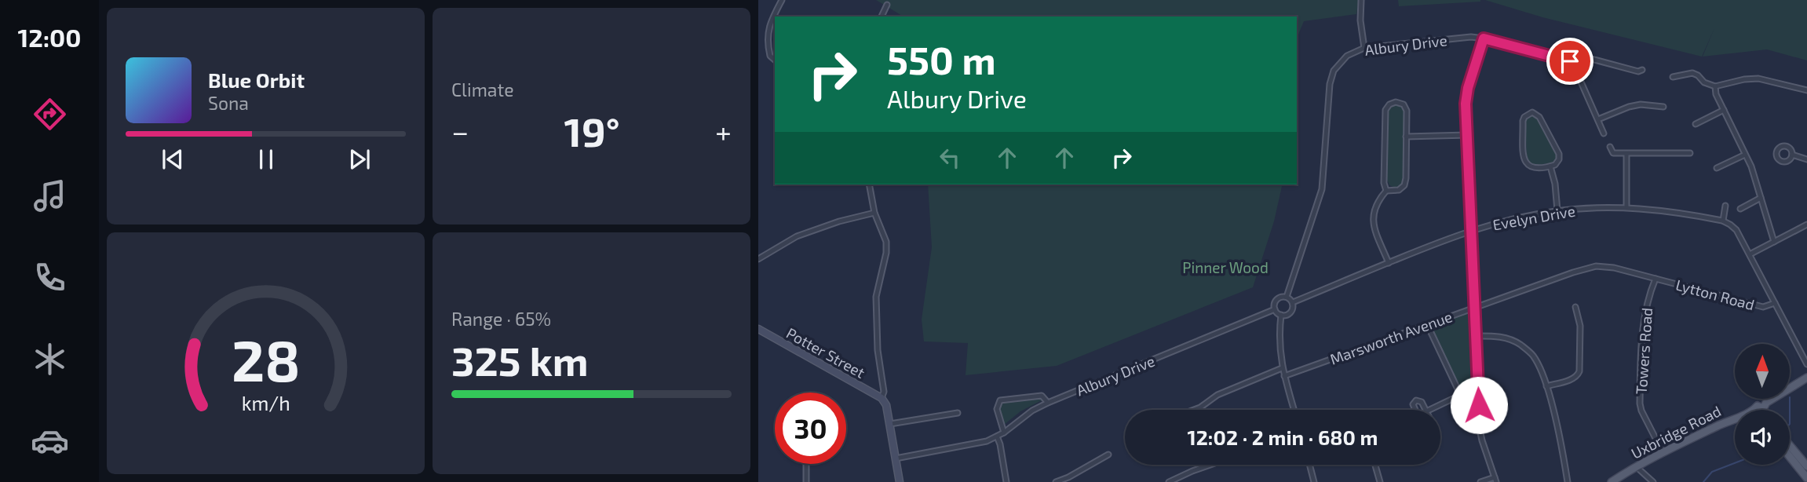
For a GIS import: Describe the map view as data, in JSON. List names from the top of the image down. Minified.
{"streets":{"main road":["Uxbridge Road"],"street":["Albury Drive","Evelyn Drive","Lytton Road","Marsworth Avenue","Towers Road","Potter Street"]},"crossings":[["Albury Drive","Evelyn Drive"],["Lytton Road","Marsworth Avenue"],["Lytton Road","Towers Road"],["Marsworth Avenue","Towers Road"],["Towers Road","Uxbridge Road"]],"parks":["Pinner Wood"],"north":"top","page":{"tabs":"12:00","tile":["Climate",["Range · 65%","325 km"]],"turn":["550 m","Albury Drive"],"song":["Blue Orbit","Sona"],"heat":["−","19°","+"],"limit":"30","trip":"12:02 · 2 min · 680 m","gauge":["28","km/h"]}}
